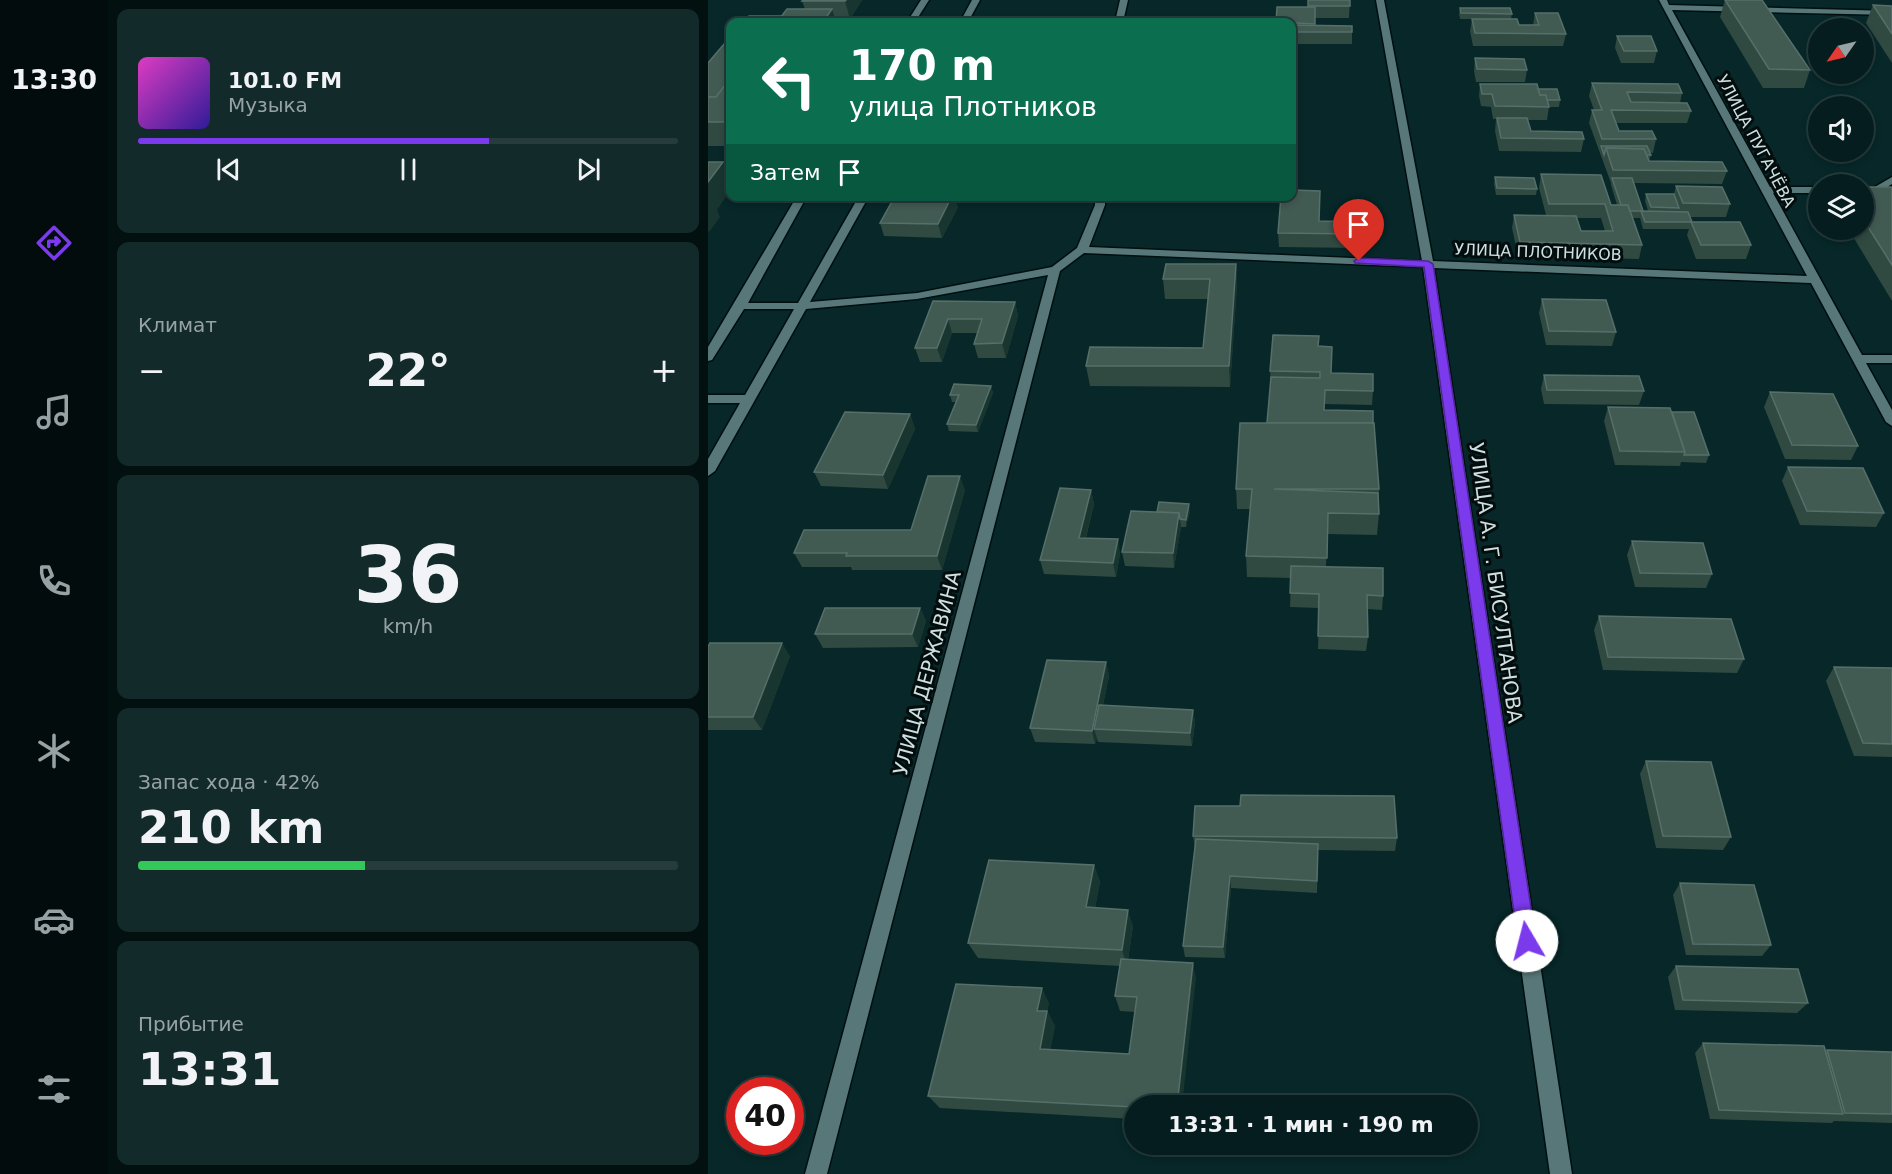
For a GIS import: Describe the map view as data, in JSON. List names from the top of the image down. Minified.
{"streets":{"street":["УЛИЦА ПУГАЧЁВА","УЛИЦА ПЛОТНИКОВ","УЛИЦА А. Г. БИСУЛТАНОВА","УЛИЦА ДЕРЖАВИНА"]},"crossings":[["УЛИЦА ПУГАЧЁВА","УЛИЦА ПЛОТНИКОВ"],["УЛИЦА ПЛОТНИКОВ","УЛИЦА А. Г. БИСУЛТАНОВА"]],"north":"bottom left","page":{"tabs":"13:30","turn":["170 m","улица Плотников"],"song":["101.0 FM","Музыка"],"then":"Затем","tile":["Климат",["36","km/h"],["Запас хода · 42%","210 km"],["Прибытие","13:31"]],"heat":["−","22°","+"],"limit":"40","trip":"13:31 · 1 мин · 190 m"}}
